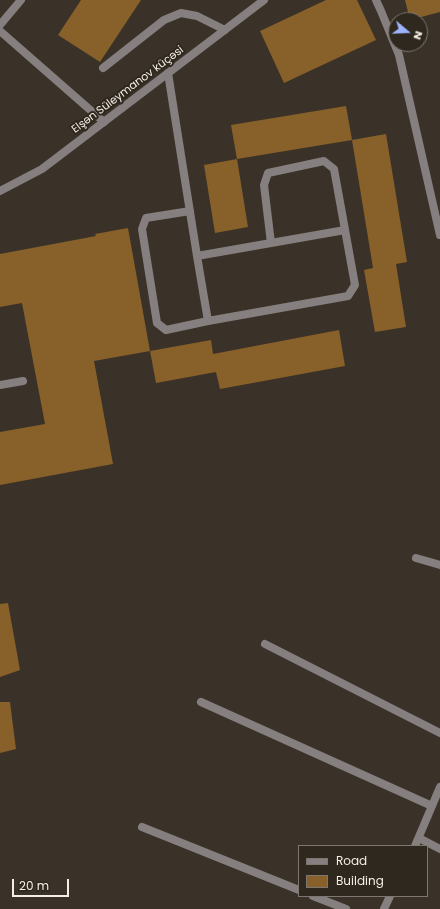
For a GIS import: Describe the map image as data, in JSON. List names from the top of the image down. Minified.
{"streets":{"street":["Elşən Süleymanov küçəsi"]},"legend":["Road","Building"],"scale_bar":"20 m","north":"right"}
